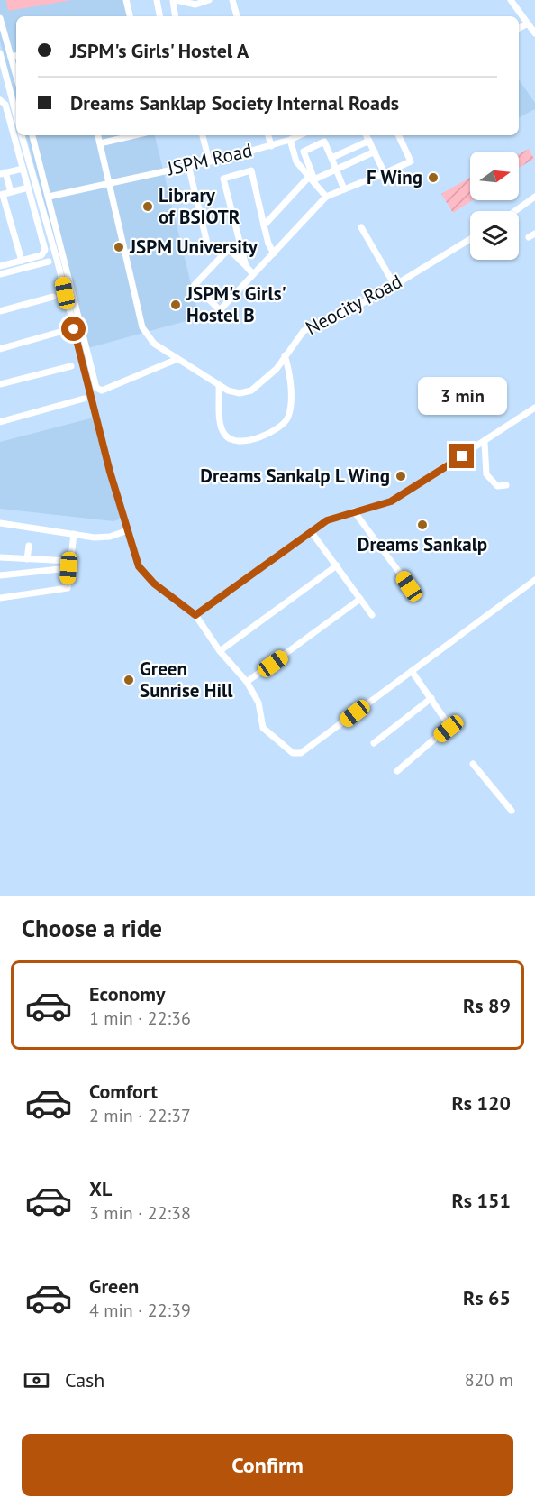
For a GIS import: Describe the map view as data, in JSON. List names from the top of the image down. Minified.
{"streets":{"street":["JSPM Road","Neocity Road"]},"crossings":[["JSPM Road","Neocity Road"]],"places":["F Wing","Library of BSIOTR","JSPM University","JSPM's Girls' Hostel B","Dreams Sankalp L Wing","Dreams Sankalp","Green Sunrise Hill"],"north":"right","page":{"banner":["JSPM's Girls' Hostel A","Dreams Sanklap Society Internal Roads"],"bubble":"3 min","heading":"Choose a ride","list":[{"name":"Economy","note":"1 min · 22:36","value":"Rs 89"},{"name":"Comfort","note":"2 min · 22:37","value":"Rs 120"},{"name":"XL","note":"3 min · 22:38","value":"Rs 151"},{"name":"Green","note":"4 min · 22:39","value":"Rs 65"}],"pay":["Cash","820 m"],"buttons":"Confirm"}}
